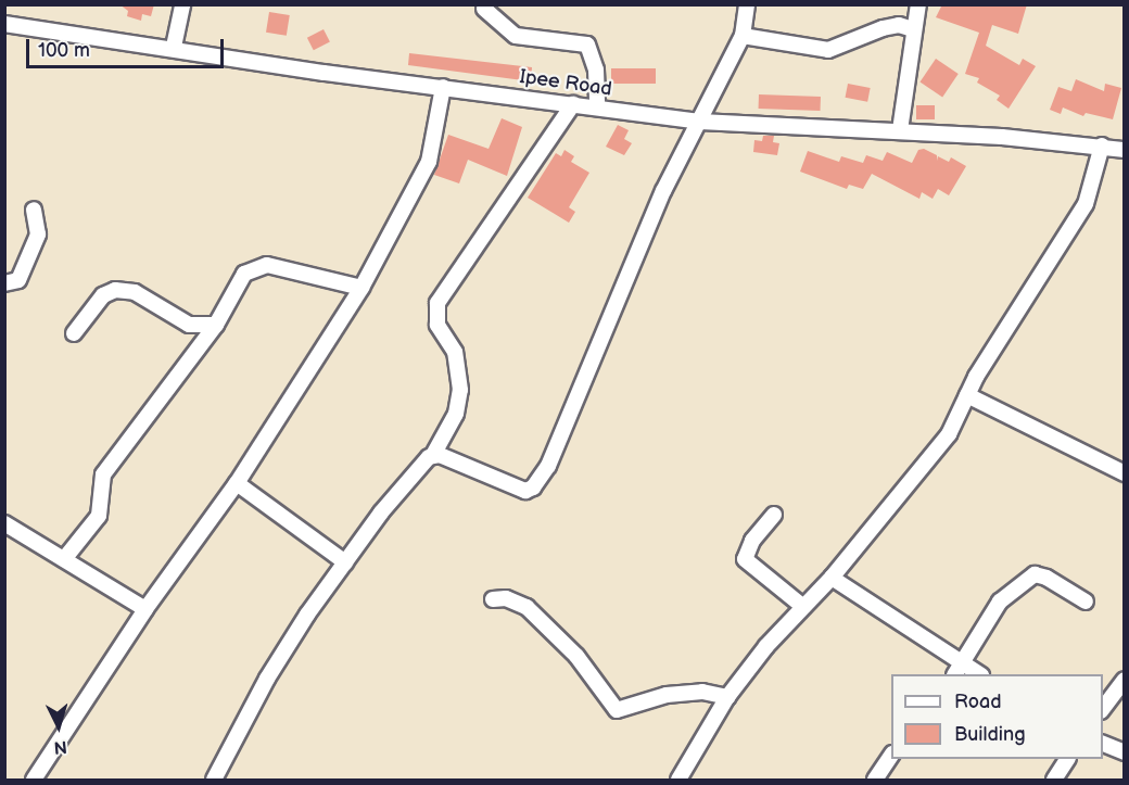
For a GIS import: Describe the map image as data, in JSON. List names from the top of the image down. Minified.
{"streets":{"street":["Ipee Road"]},"legend":["Road","Building"],"scale_bar":"100 m","north":"bottom"}
